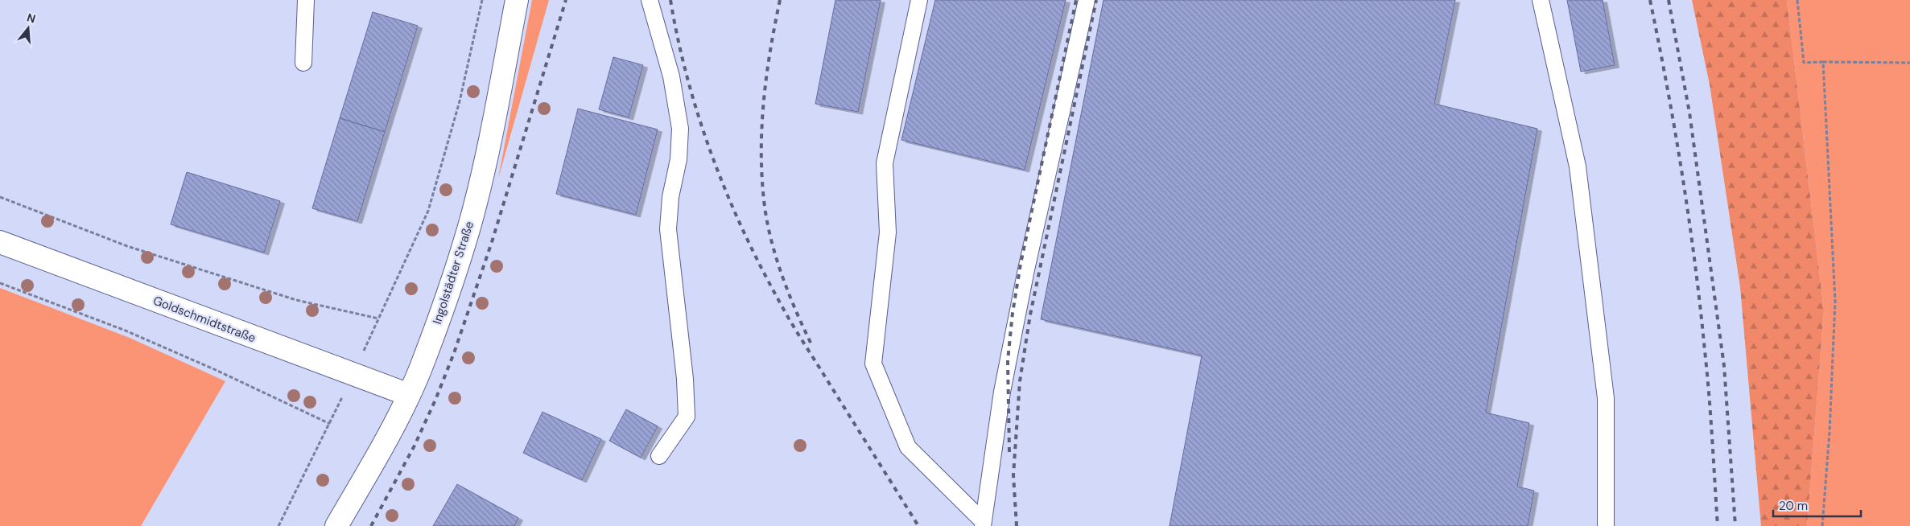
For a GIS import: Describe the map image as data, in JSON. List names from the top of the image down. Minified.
{"streets":{"street":["Ingolstädter Straße","Goldschmidtstraße"]},"crossings":[["Ingolstädter Straße","Goldschmidtstraße"]],"scale_bar":"20 m","north":"top"}
